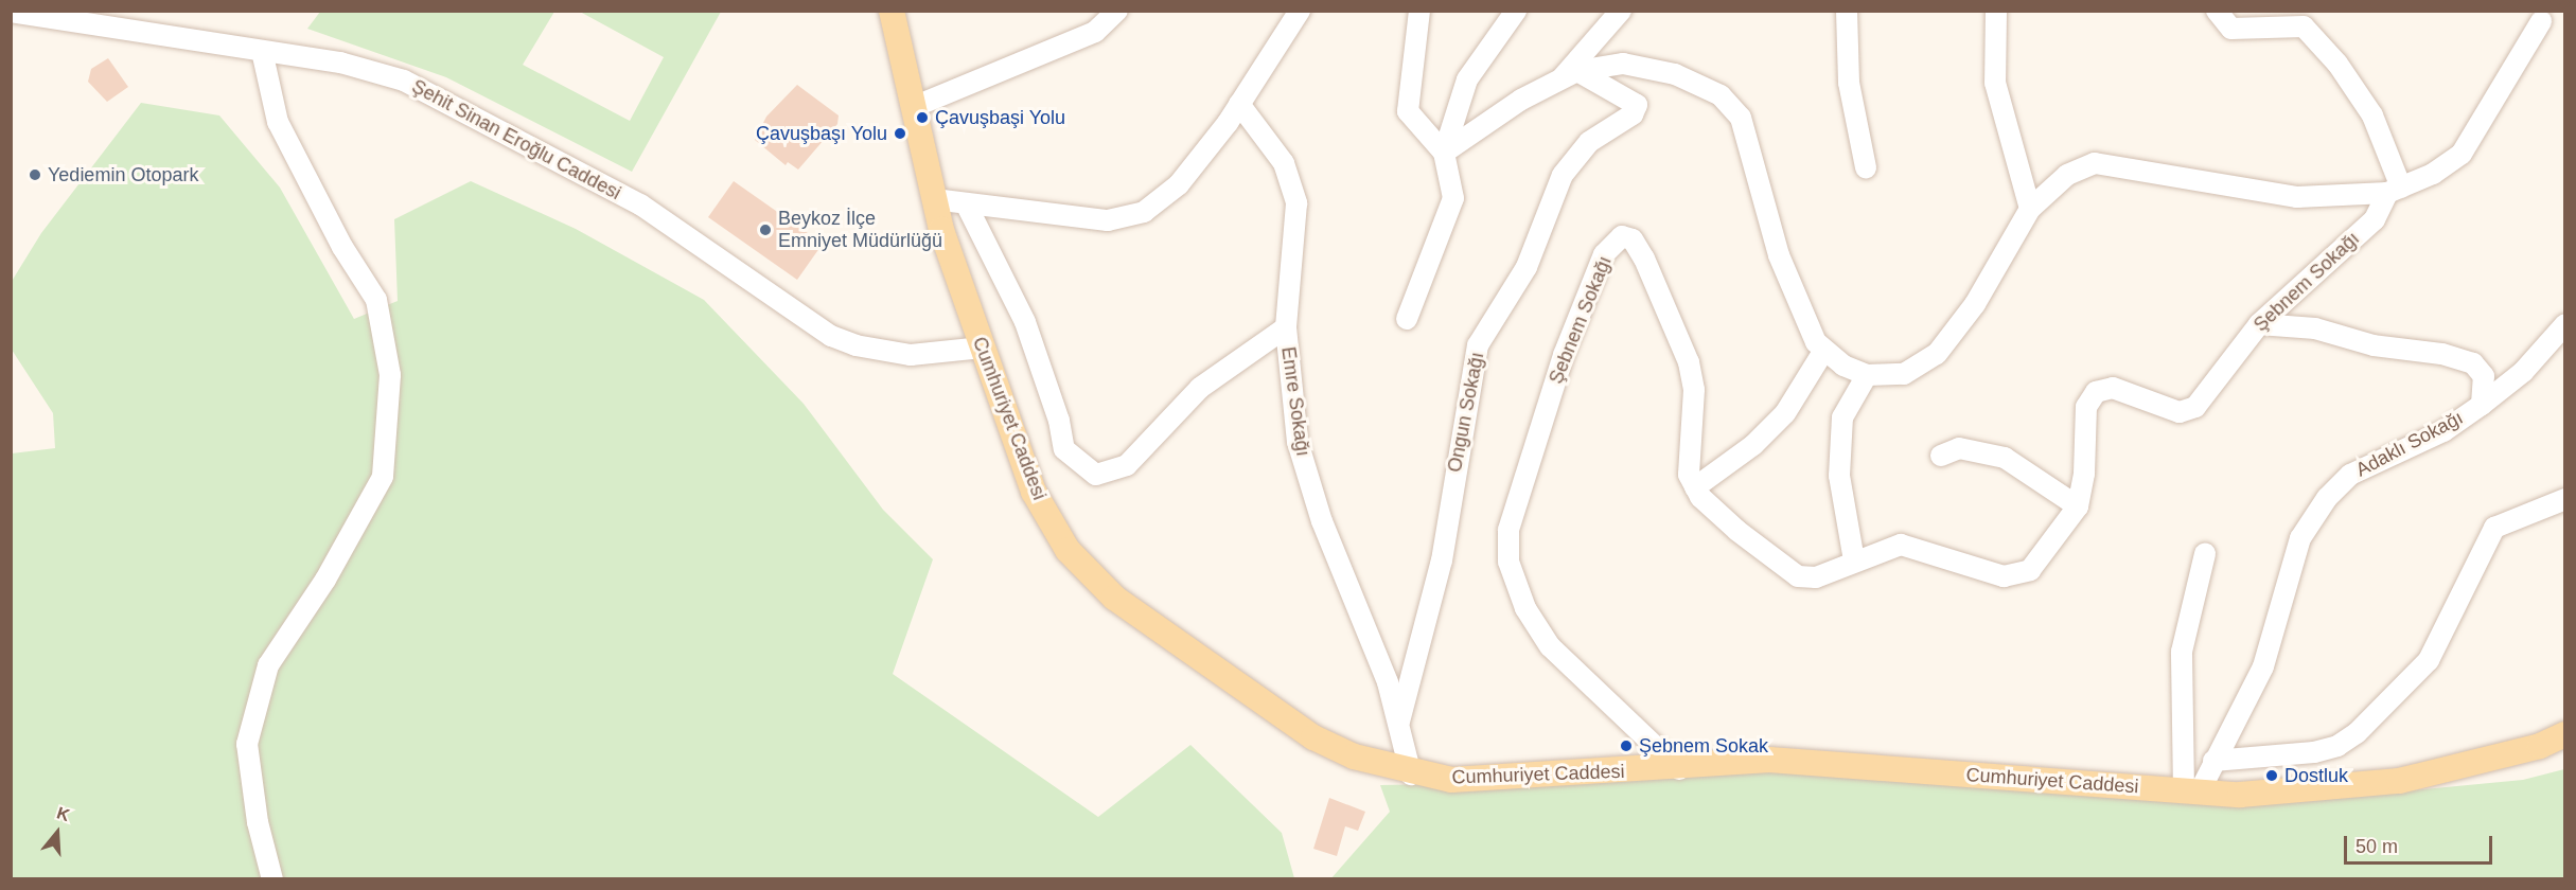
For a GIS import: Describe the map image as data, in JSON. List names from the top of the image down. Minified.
{"streets":{"main road":["Cumhuriyet Caddesi"],"street":["Şehit Sinan Eroğlu Caddesi","Şebnem Sokağı","Emre Sokağı","Ongun Sokağı","Adaklı Sokağı"]},"crossings":[["Şehit Sinan Eroğlu Caddesi","Cumhuriyet Caddesi"],["Şebnem Sokağı","Cumhuriyet Caddesi"],["Şebnem Sokağı","Adaklı Sokağı"],["Emre Sokağı","Ongun Sokağı"],["Emre Sokağı","Cumhuriyet Caddesi"],["Cumhuriyet Caddesi","Adaklı Sokağı"]],"places":["Çavuşbaşi Yolu","Çavuşbaşı Yolu","Yediemin Otopark","Beykoz İlçe Emniyet Müdürlüğü","Şebnem Sokak","Dostluk"],"scale_bar":"50 m","north":"top"}
